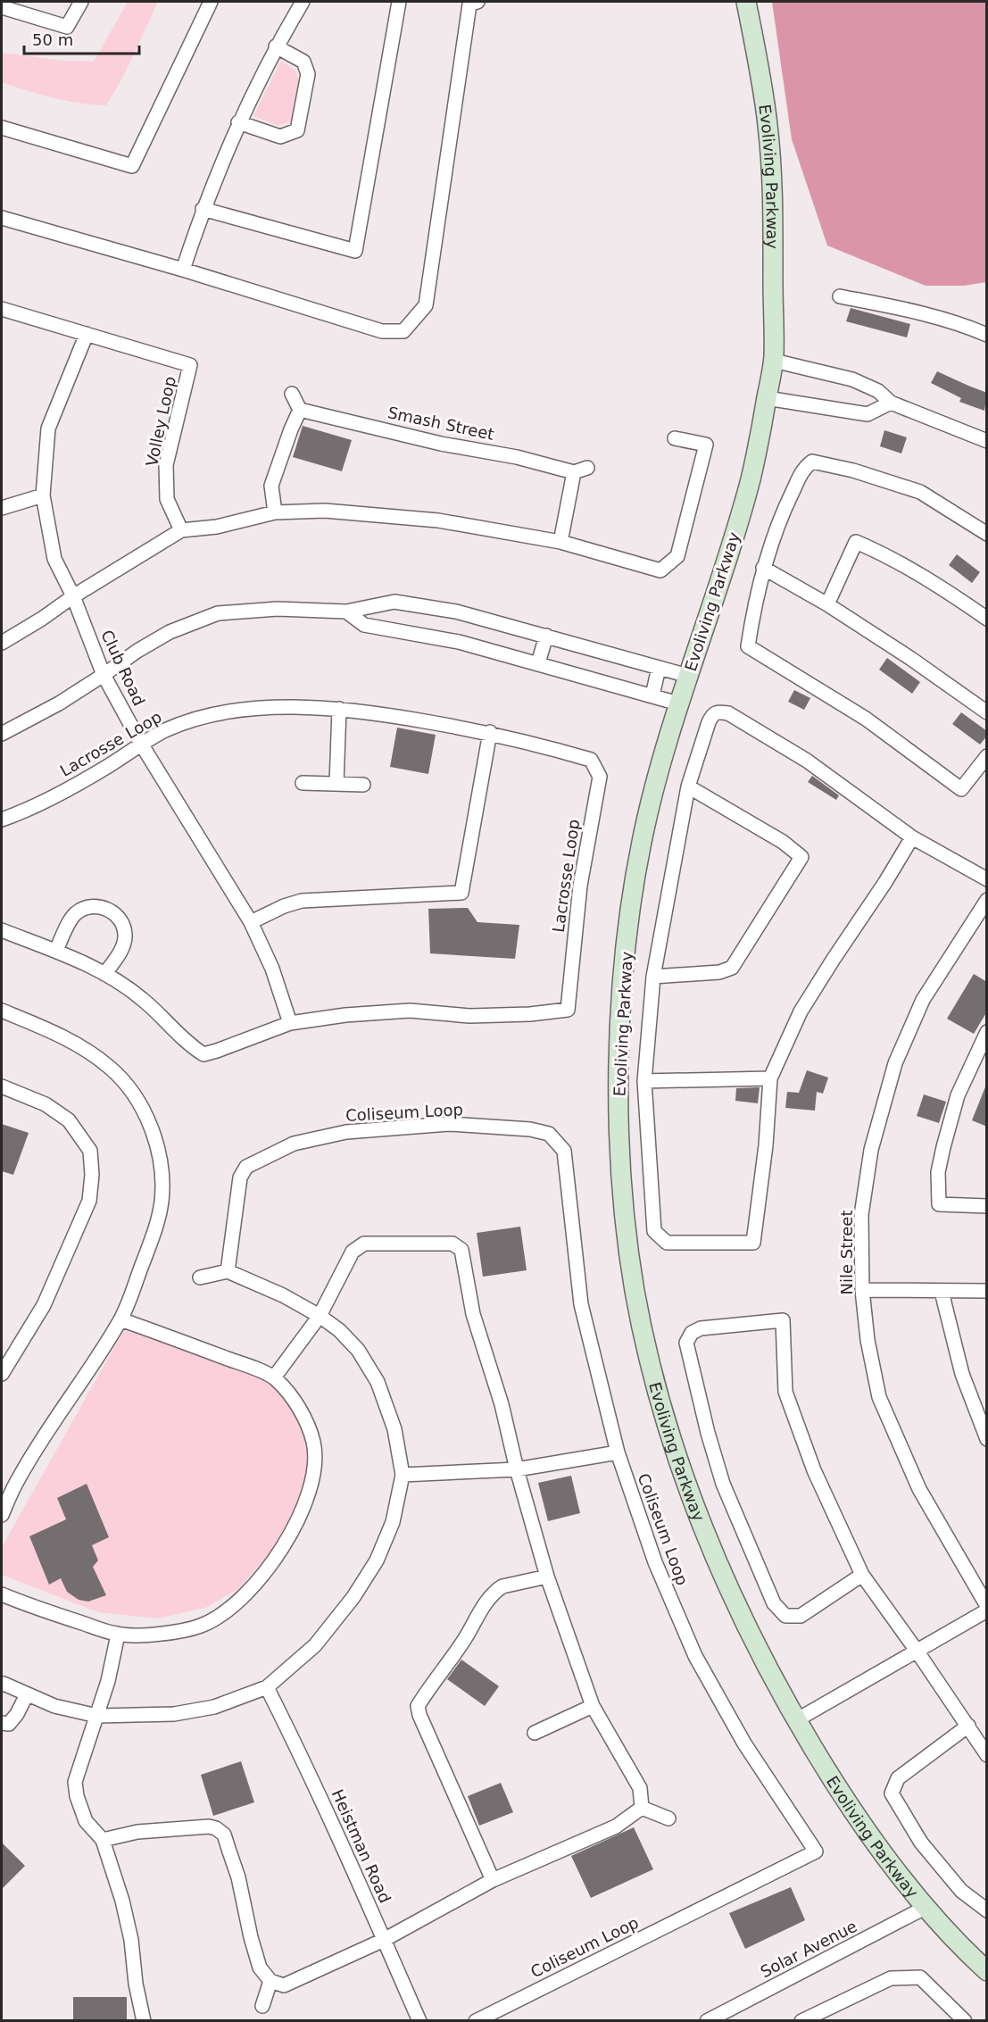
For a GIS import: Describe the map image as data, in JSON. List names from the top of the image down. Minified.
{"streets":{"street":["Evoliving Parkway","Volley Loop","Smash Street","Club Road","Lacrosse Loop","Coliseum Loop","Nile Street","Heistman Road","Solar Avenue"]},"crossings":[["Evoliving Parkway","Solar Avenue"],["Volley Loop","Club Road"],["Club Road","Lacrosse Loop"]],"scale_bar":"50 m"}
